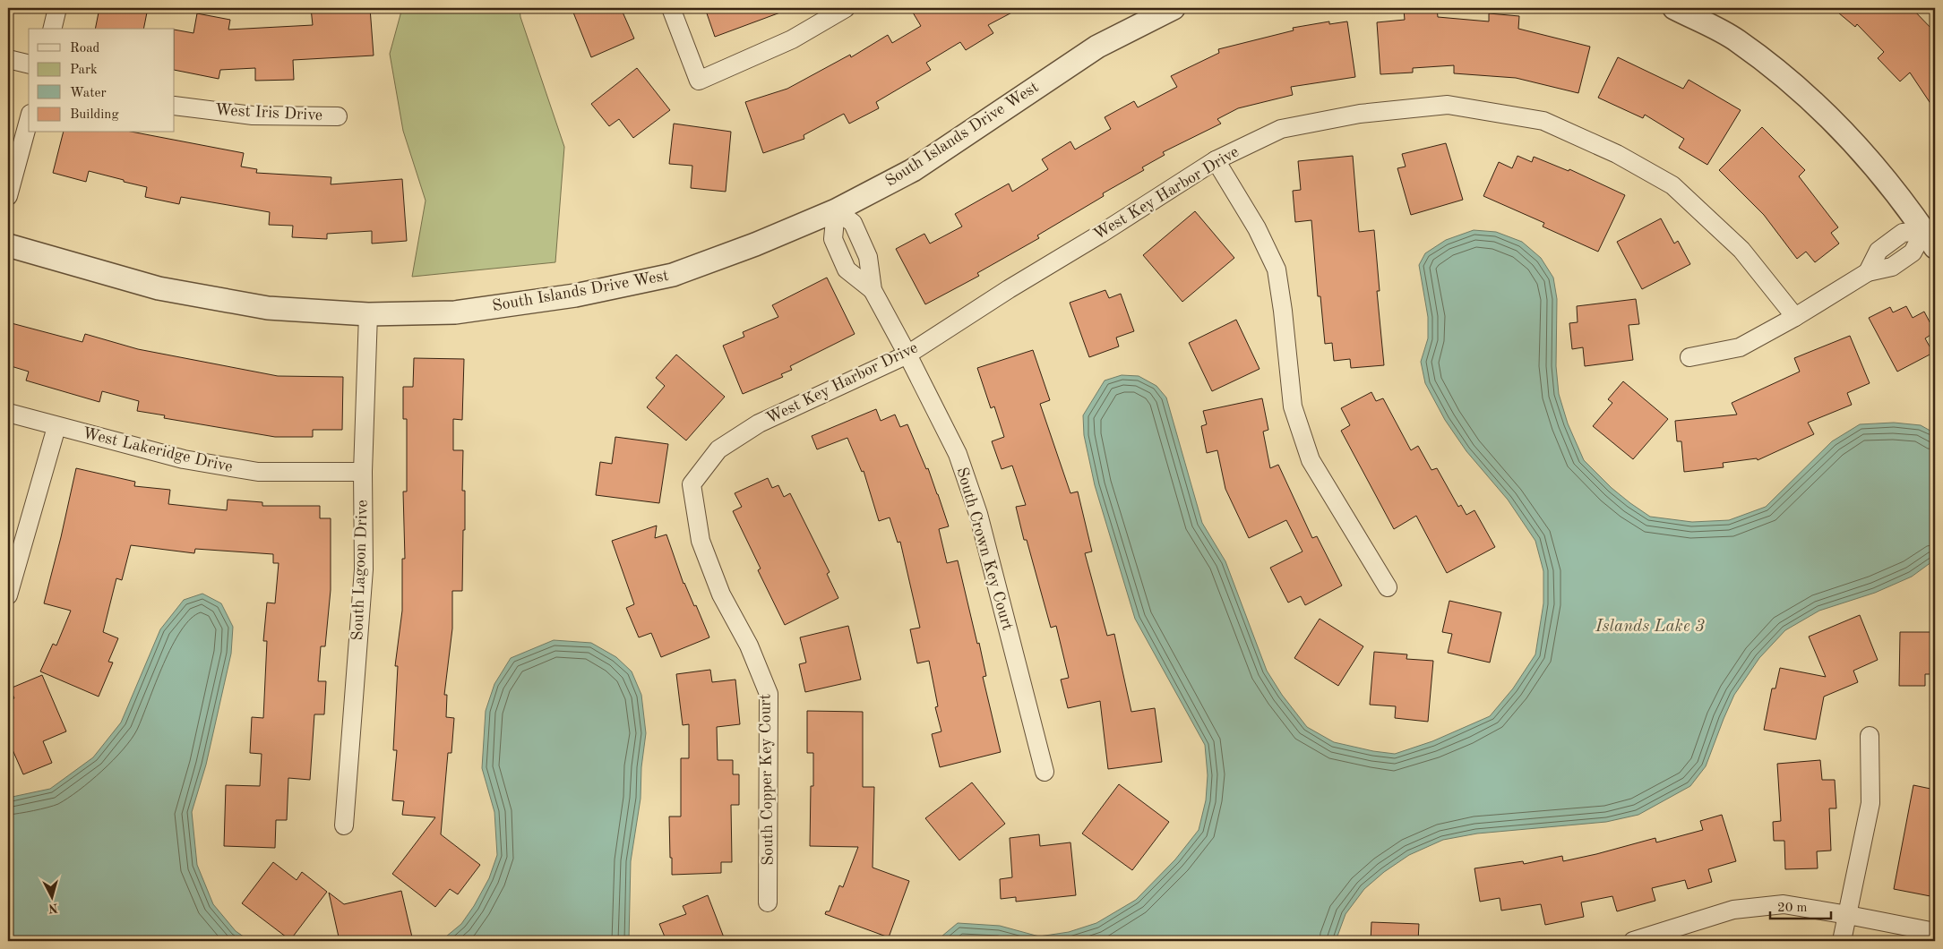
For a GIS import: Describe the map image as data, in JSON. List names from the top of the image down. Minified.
{"streets":{"street":["West Iris Drive","South Islands Drive West","West Key Harbor Drive","West Lakeridge Drive","South Crown Key Court","South Lagoon Drive","South Copper Key Court"]},"crossings":[["South Islands Drive West","South Crown Key Court"],["South Islands Drive West","South Lagoon Drive"],["West Key Harbor Drive","South Crown Key Court"],["West Key Harbor Drive","South Copper Key Court"],["West Lakeridge Drive","South Lagoon Drive"]],"water":["Islands Lake 3"],"legend":["Road","Park","Water","Building"],"scale_bar":"20 m","north":"bottom"}
